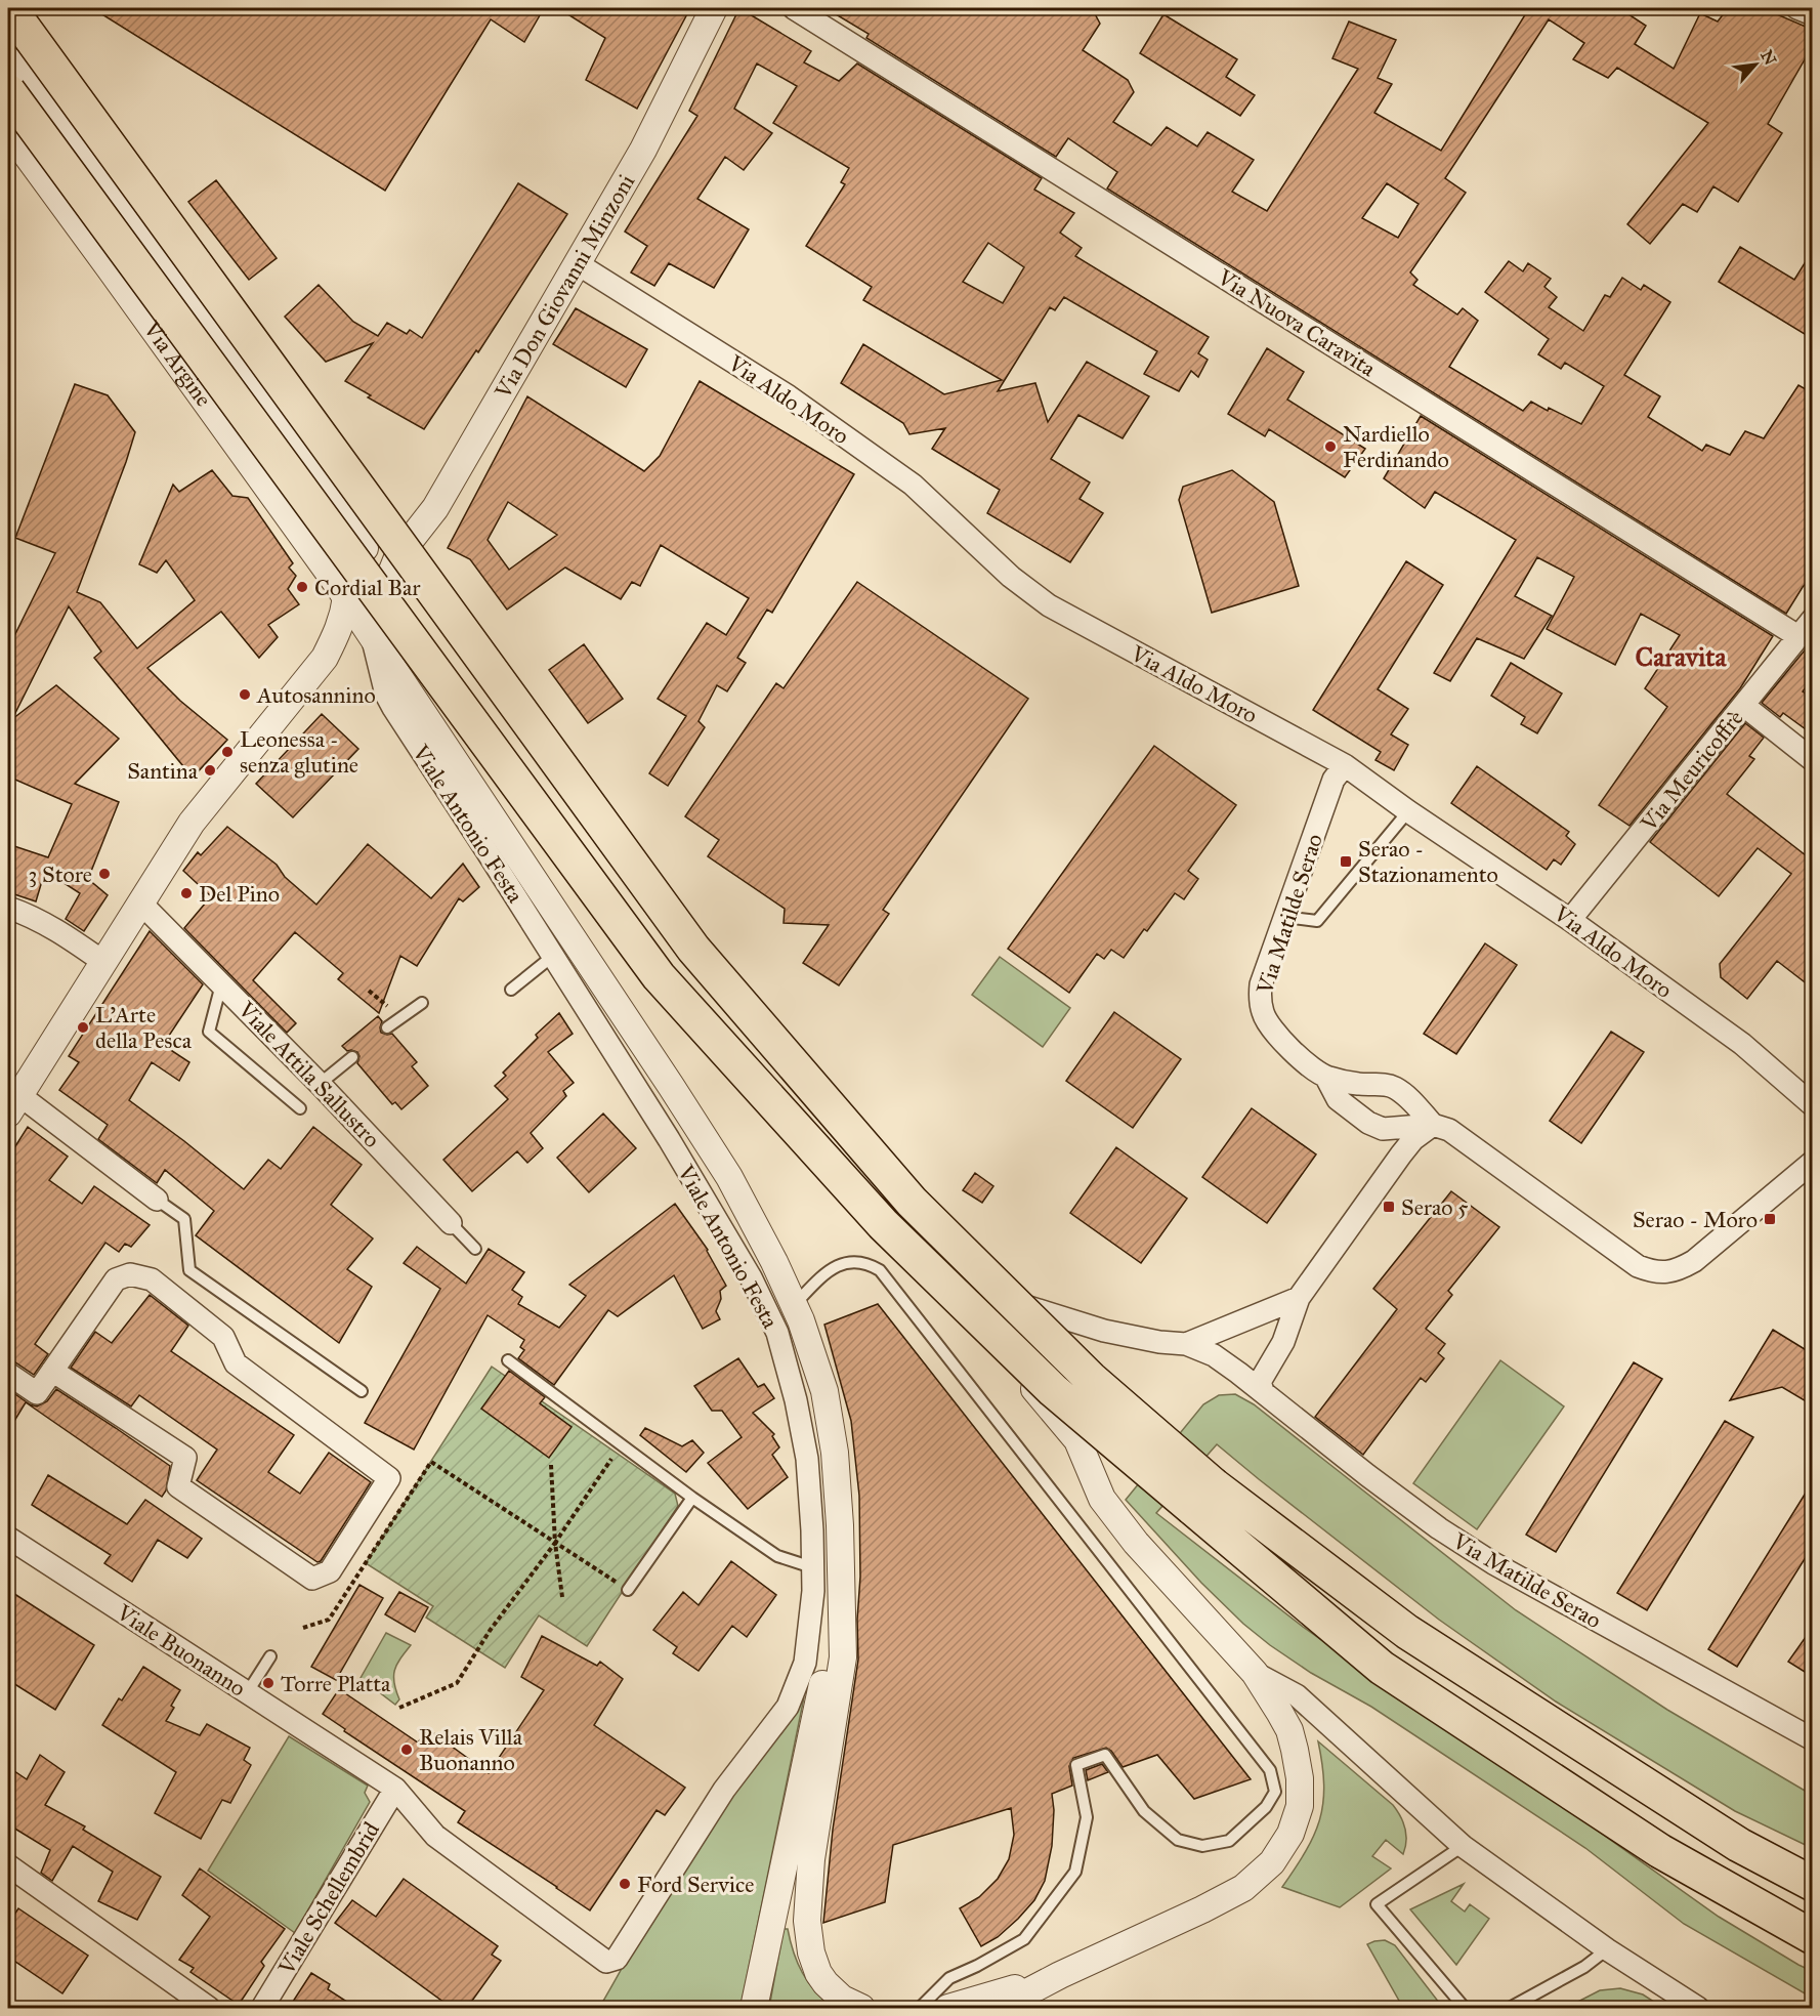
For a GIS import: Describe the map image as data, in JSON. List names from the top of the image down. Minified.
{"streets":{"street":["Via Don Giovanni Minzoni","Via Nuova Caravita","Via Argine","Via Aldo Moro","Via Meuricoffrè","Viale Antonio Festa","Via Matilde Serao","Viale Attila Sallustro","Viale Buonanno","Viale Schellembrid"]},"crossings":[["Via Don Giovanni Minzoni","Via Aldo Moro"],["Via Nuova Caravita","Via Meuricoffrè"],["Via Argine","Viale Antonio Festa"],["Via Aldo Moro","Via Meuricoffrè"],["Via Aldo Moro","Via Matilde Serao"],["Viale Antonio Festa","Viale Buonanno"],["Viale Buonanno","Viale Schellembrid"]],"districts":["Caravita"],"places":{"other":["Nardiello Ferdinando","Cordial Bar","Autosannino","Leonessa - senza glutine","Santina","3 Store","Del Pino","L'Arte della Pesca","Torre Platta","Relais Villa Buonanno","Ford Service"],"transit":["Serao - Stazionamento","Serao 5","Serao - Moro"]},"north":"top right"}
